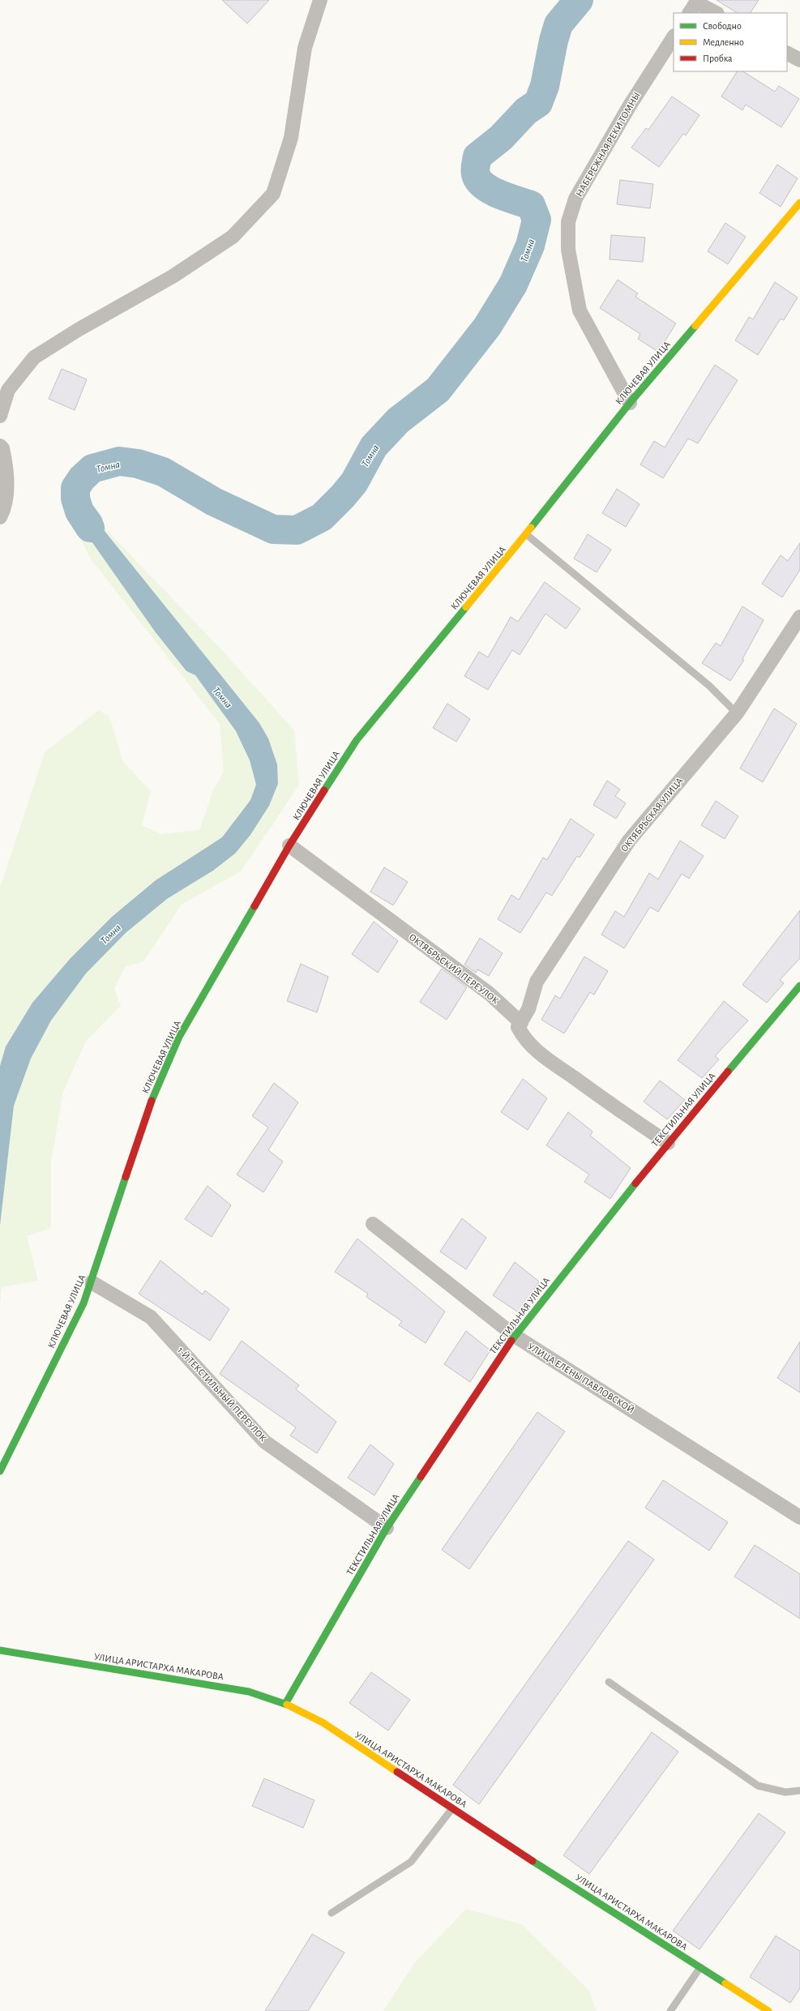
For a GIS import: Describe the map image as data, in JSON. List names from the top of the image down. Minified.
{"streets":{"street":["НАБЕРЕЖНАЯ РЕКИ ТОМНЫ","КЛЮЧЕВАЯ УЛИЦА","ОКТЯБРЬСКАЯ УЛИЦА","ОКТЯБРЬСКИЙ ПЕРЕУЛОК","ТЕКСТИЛЬНАЯ УЛИЦА","УЛИЦА ЕЛЕНЫ ПАВЛОВСКОЙ","1-Й ТЕКСТИЛЬНЫЙ ПЕРЕУЛОК","УЛИЦА АРИСТАРХА МАКАРОВА"]},"crossings":[["НАБЕРЕЖНАЯ РЕКИ ТОМНЫ","КЛЮЧЕВАЯ УЛИЦА"],["КЛЮЧЕВАЯ УЛИЦА","ОКТЯБРЬСКИЙ ПЕРЕУЛОК"],["КЛЮЧЕВАЯ УЛИЦА","1-Й ТЕКСТИЛЬНЫЙ ПЕРЕУЛОК"],["ОКТЯБРЬСКАЯ УЛИЦА","ОКТЯБРЬСКИЙ ПЕРЕУЛОК"],["ТЕКСТИЛЬНАЯ УЛИЦА","УЛИЦА ЕЛЕНЫ ПАВЛОВСКОЙ"],["ТЕКСТИЛЬНАЯ УЛИЦА","1-Й ТЕКСТИЛЬНЫЙ ПЕРЕУЛОК"],["ТЕКСТИЛЬНАЯ УЛИЦА","УЛИЦА АРИСТАРХА МАКАРОВА"]],"water":["Томна"],"legend":["Свободно","Медленно","Пробка"]}
